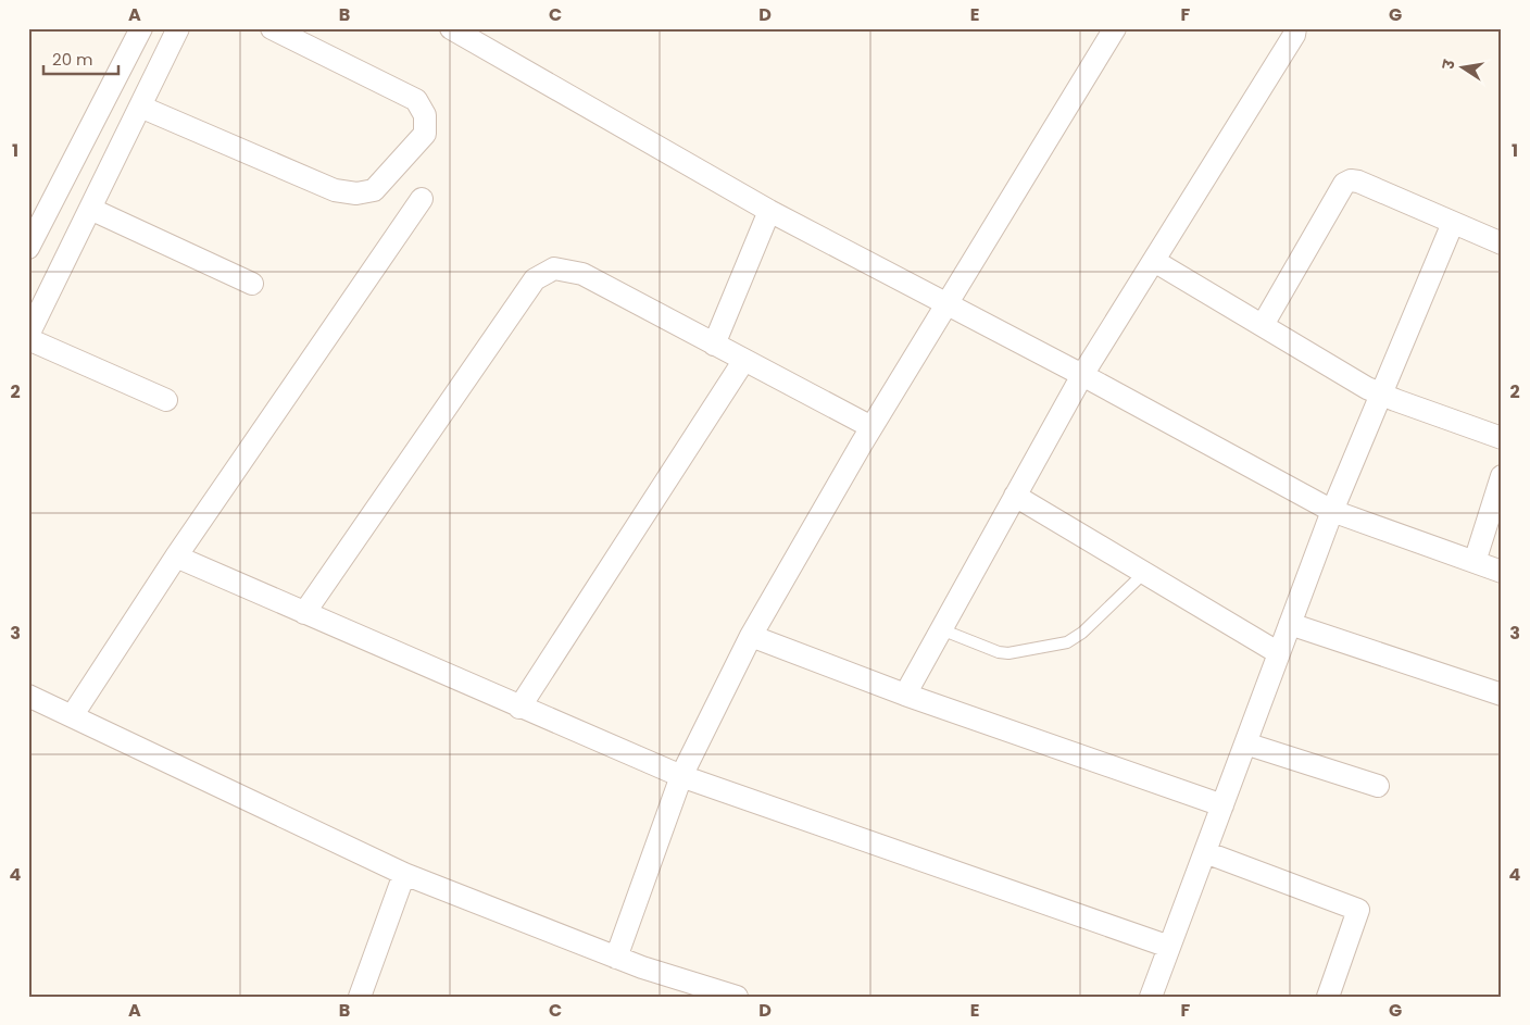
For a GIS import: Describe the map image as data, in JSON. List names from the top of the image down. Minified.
{"scale_bar":"20 m","north":"left","grid":{"columns":["A","B","C","D","E","F","G"],"rows":["1","2","3","4"]}}
